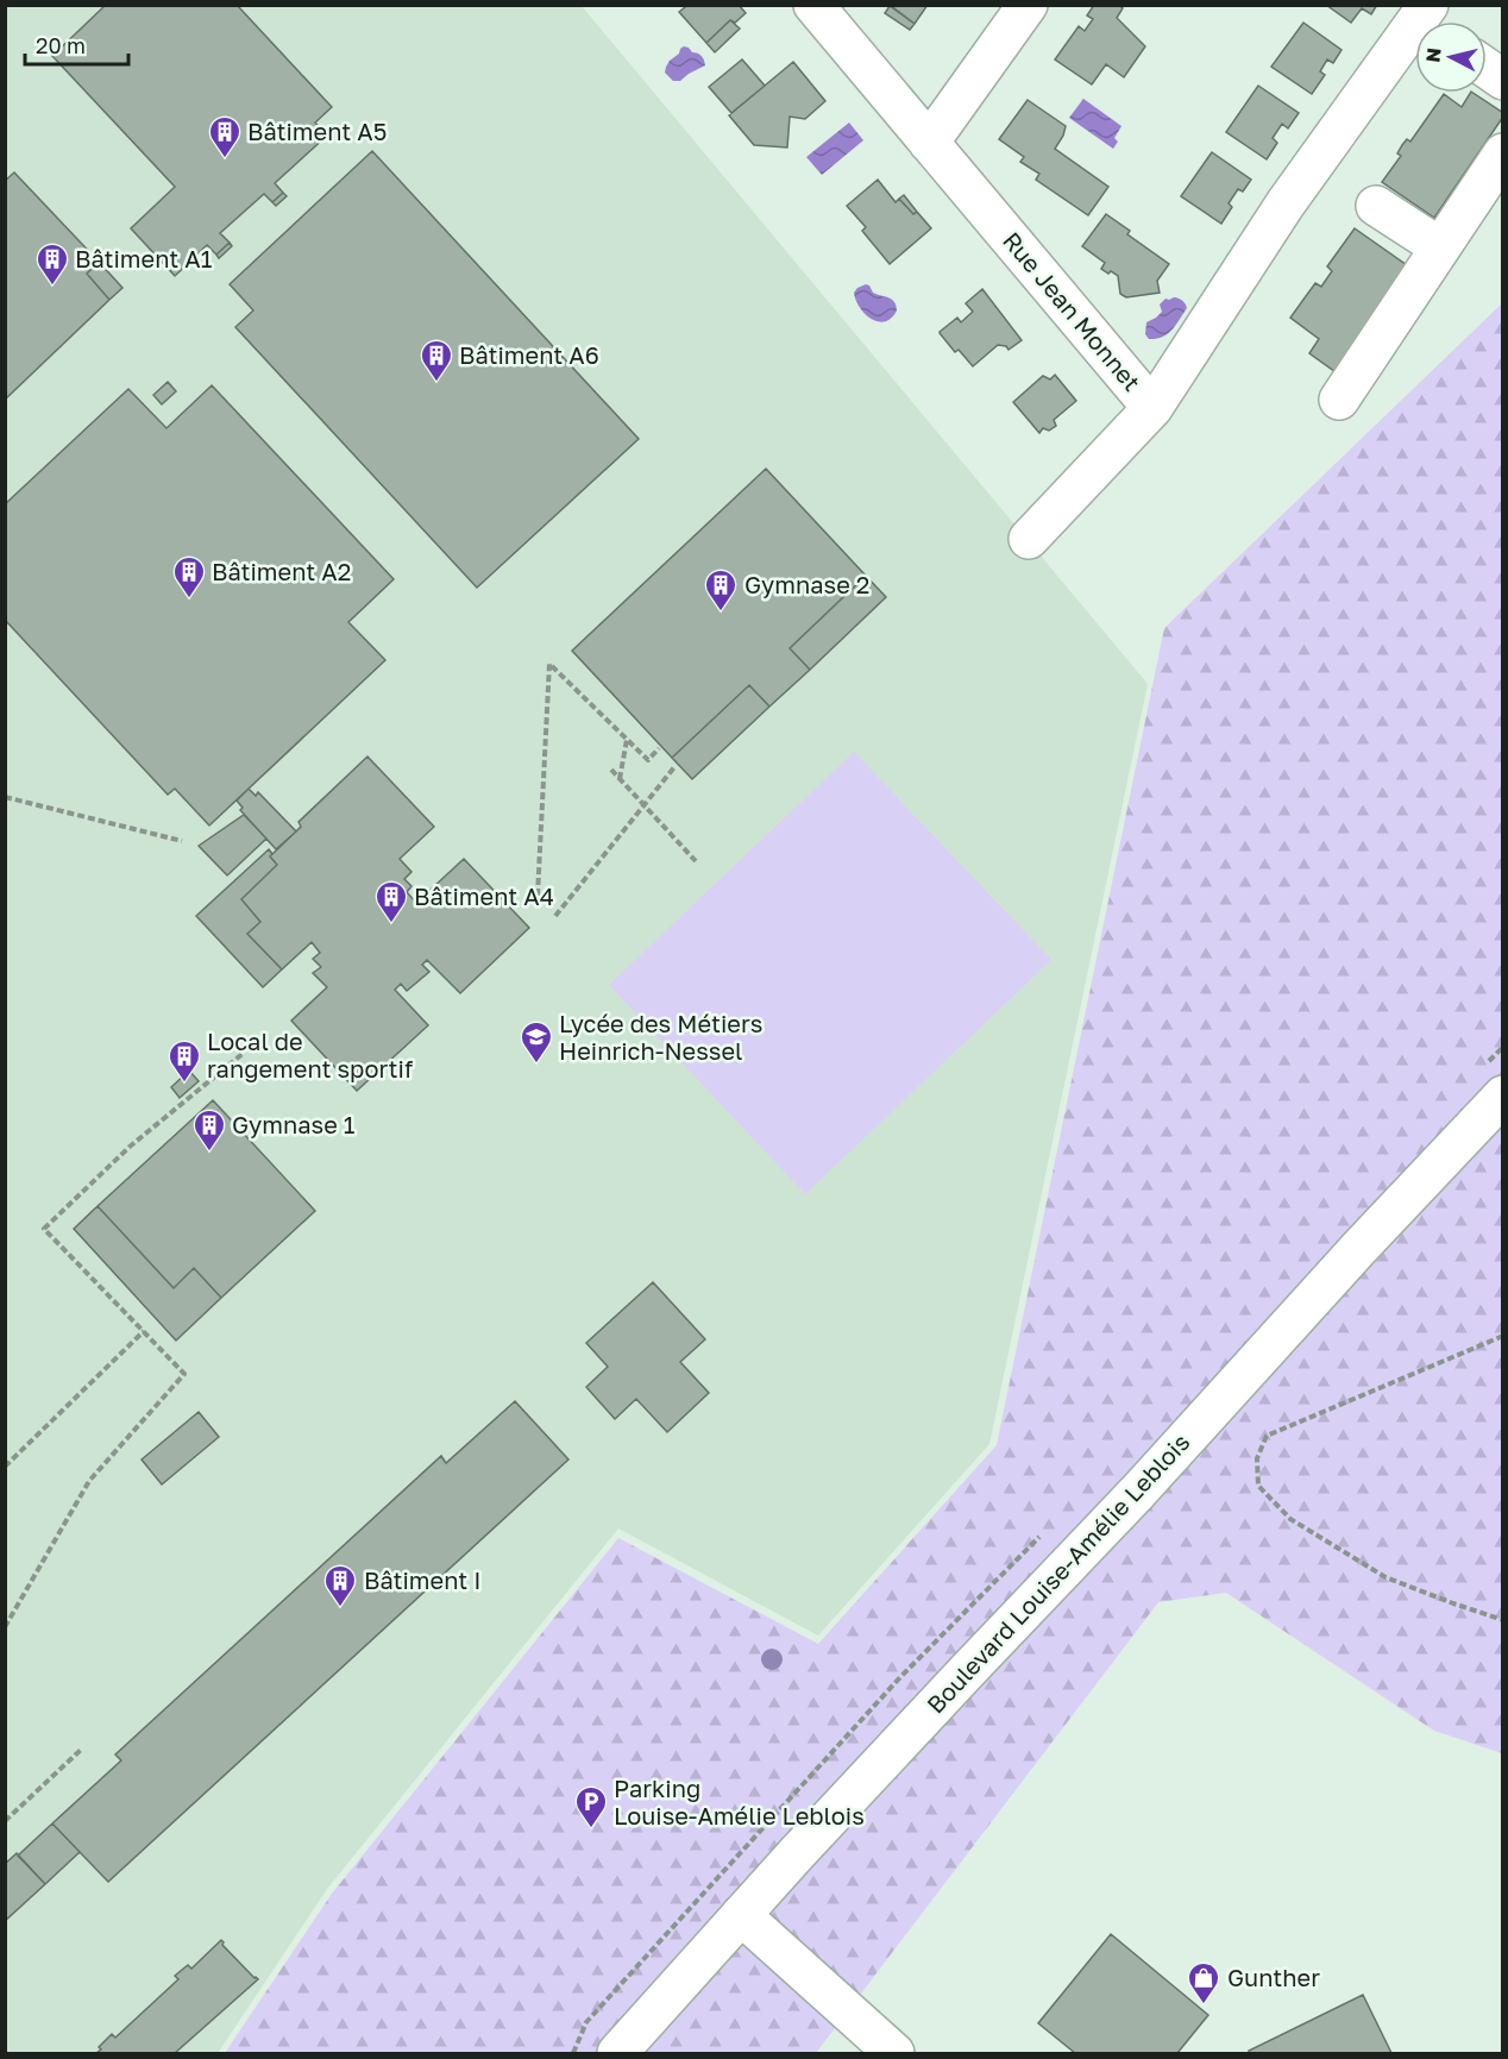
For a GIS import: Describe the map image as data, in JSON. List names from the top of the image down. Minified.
{"streets":{"street":["Rue Jean Monnet","Boulevard Louise-Amélie Leblois"]},"places":{"building":["Bâtiment A5","Bâtiment A1","Bâtiment A6","Bâtiment A2","Gymnase 2","Bâtiment A4","Local de rangement sportif","Gymnase 1","Bâtiment I"],"school or university":["Lycée des Métiers Heinrich-Nessel"],"parking":["Parking Louise-Amélie Leblois"],"shop":["Gunther"]},"scale_bar":"20 m","north":"left"}
